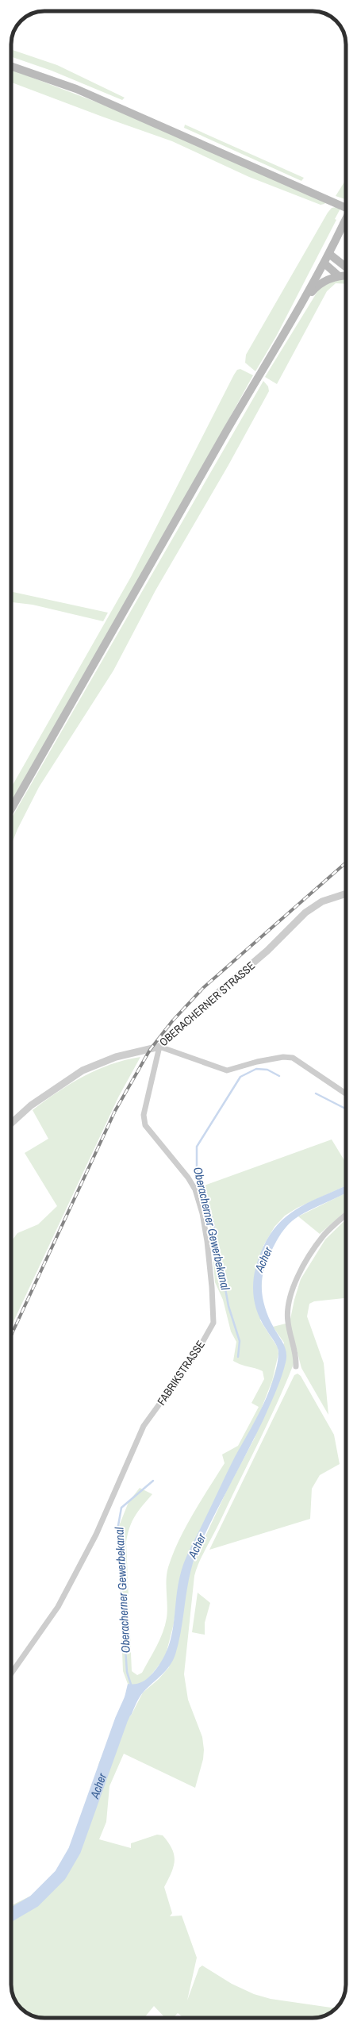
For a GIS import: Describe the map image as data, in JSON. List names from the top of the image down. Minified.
{"streets":{"street":["OBERACHERNER STRASSE","FABRIKSTRASSE"]},"crossings":[["OBERACHERNER STRASSE","FABRIKSTRASSE"]],"water":["Oberacherner Gewerbekanal","Acher"]}
